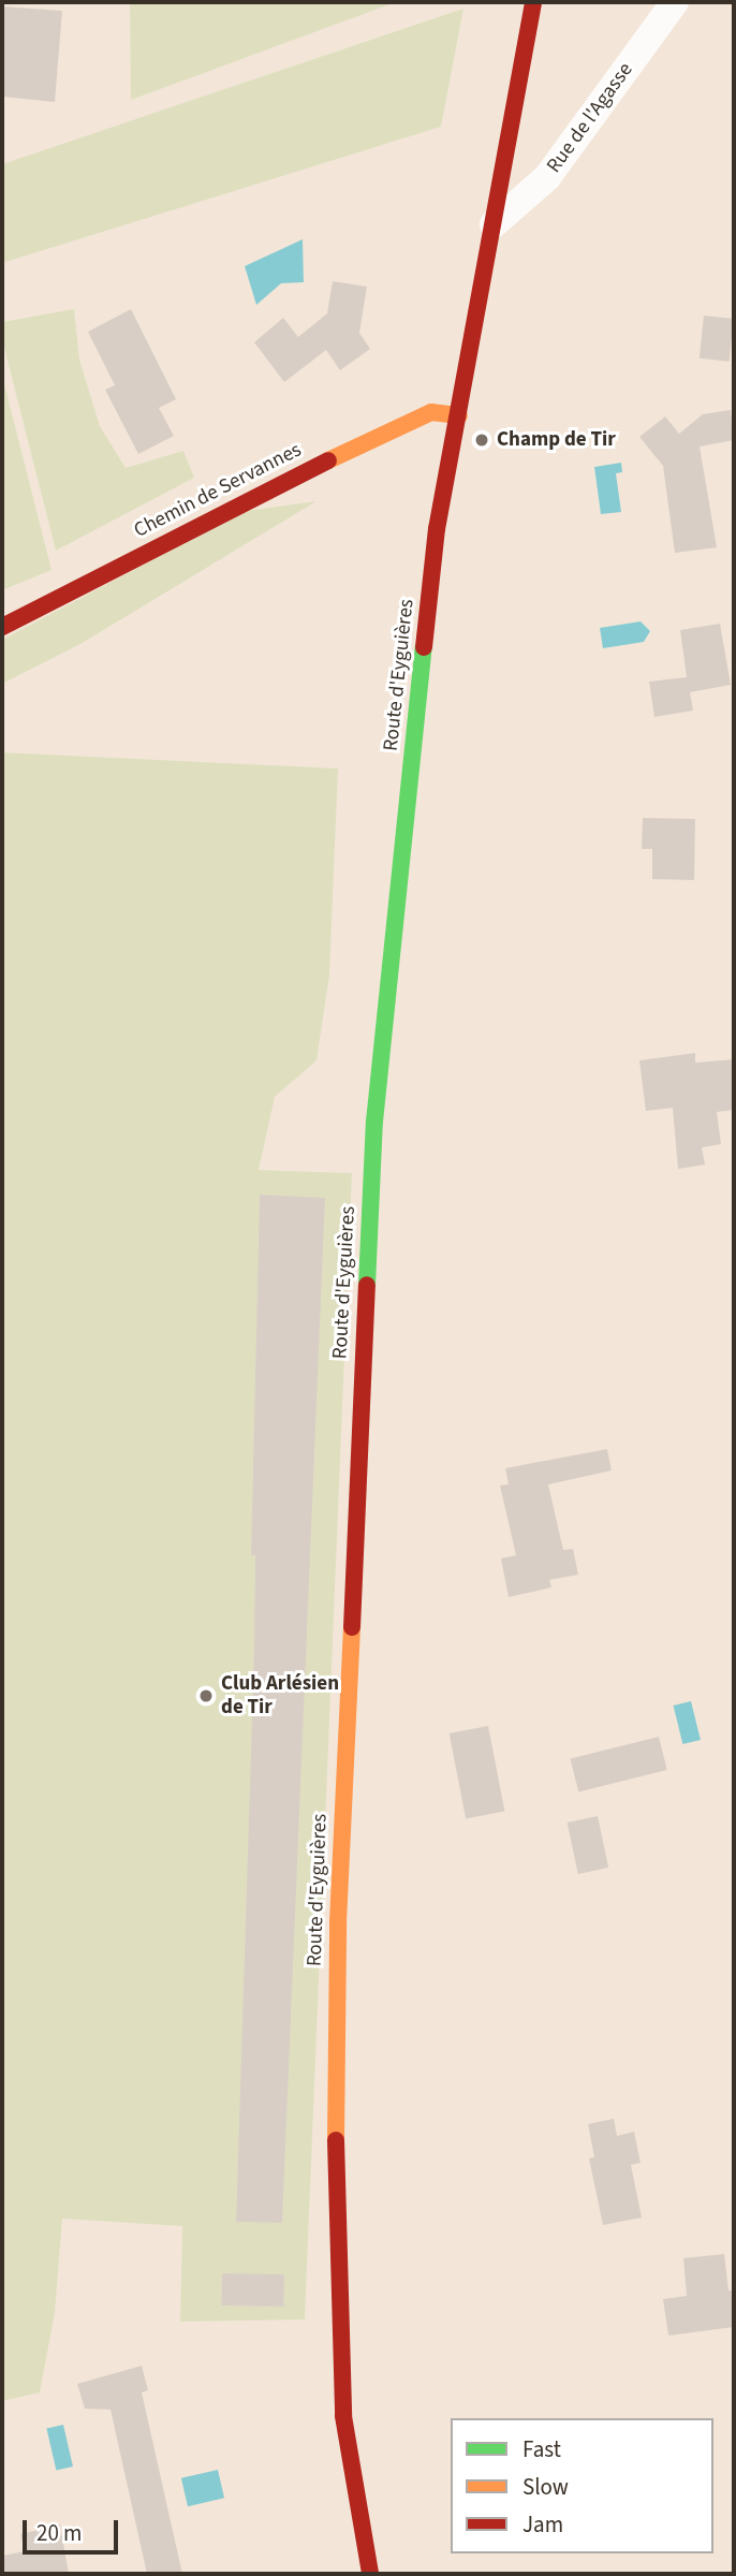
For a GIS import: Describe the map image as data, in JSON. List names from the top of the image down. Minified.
{"streets":{"main road":["Chemin de Servannes","Route d'Eyguières"],"street":["Rue de l'Agasse"]},"crossings":[["Rue de l'Agasse","Route d'Eyguières"],["Chemin de Servannes","Route d'Eyguières"]],"places":["Champ de Tir","Club Arlésien de Tir"],"legend":["Fast","Slow","Jam"],"scale_bar":"20 m"}
